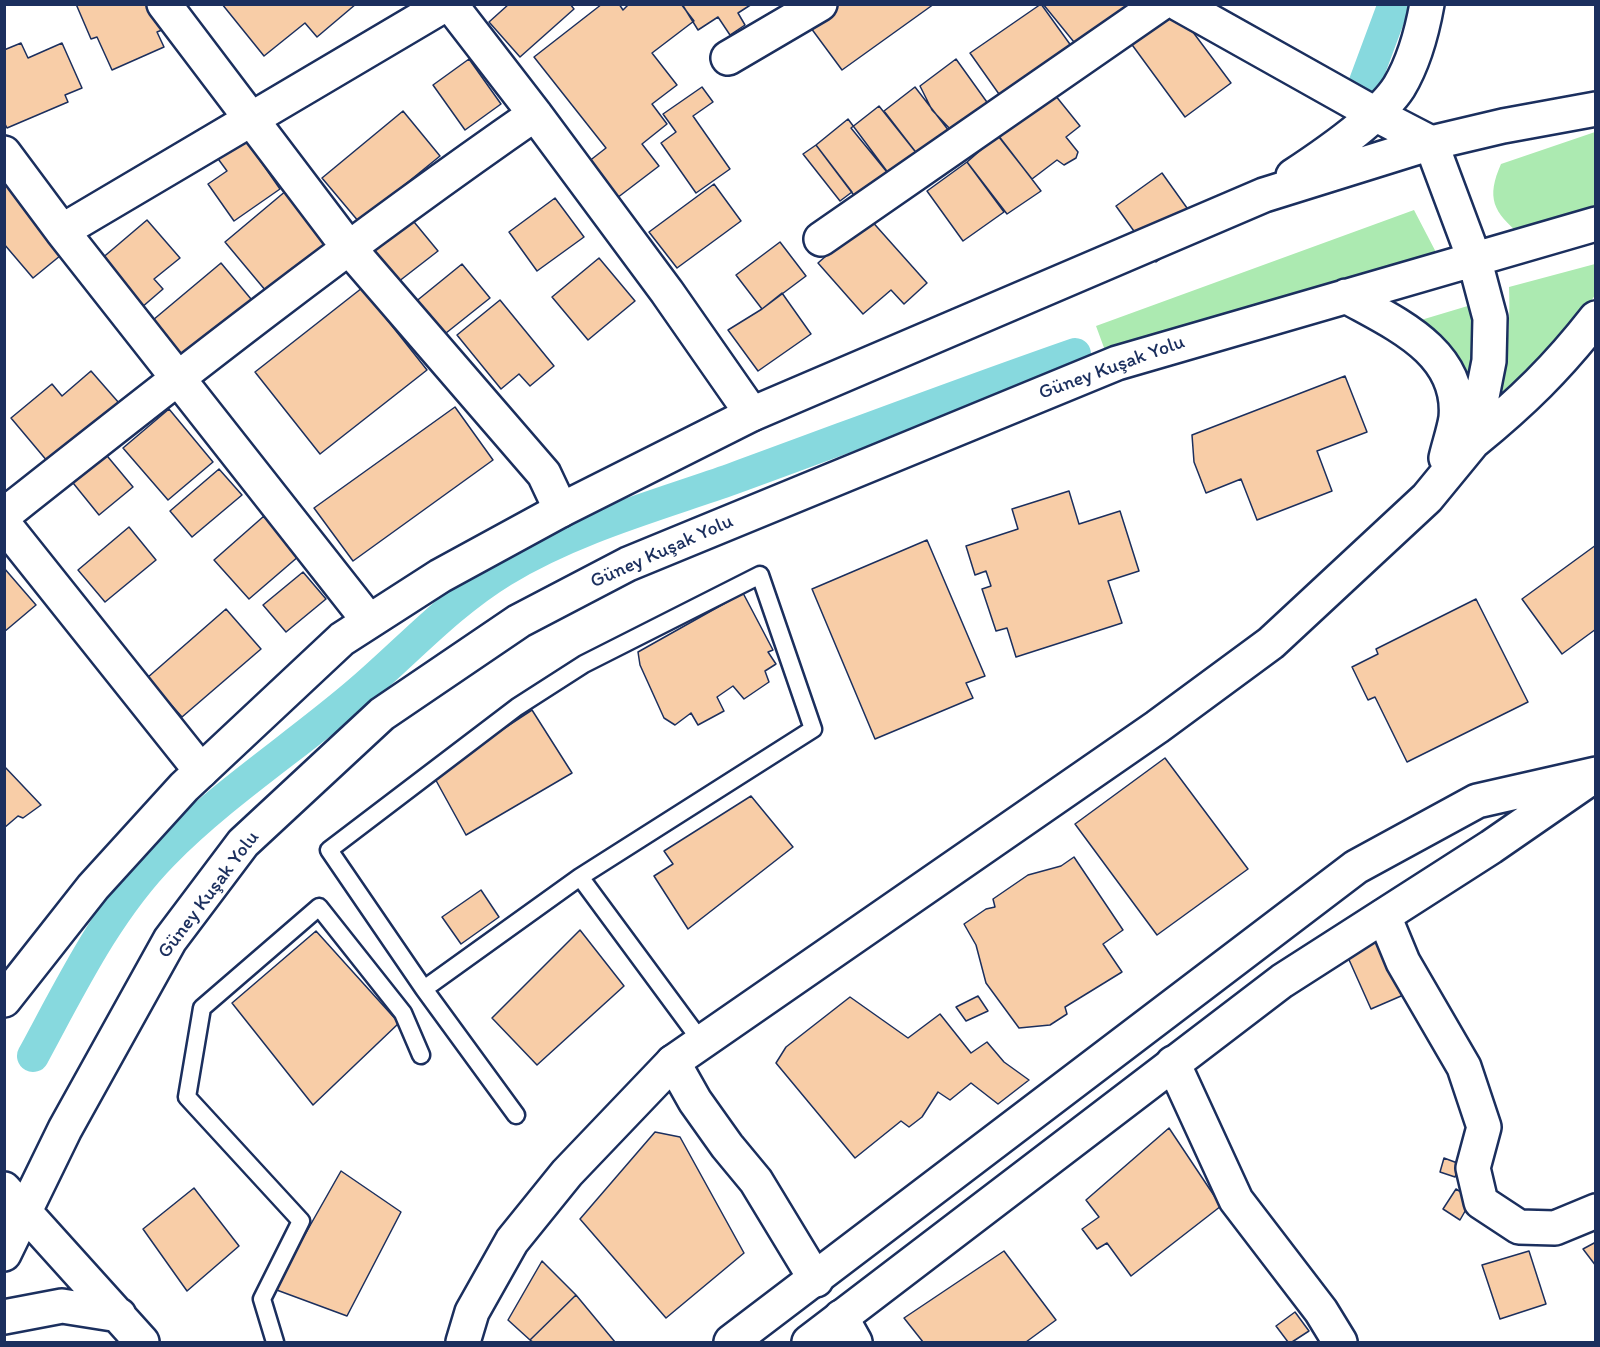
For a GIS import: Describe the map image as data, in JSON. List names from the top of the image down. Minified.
{"streets":{"main road":["Güney Kuşak Yolu"]}}
